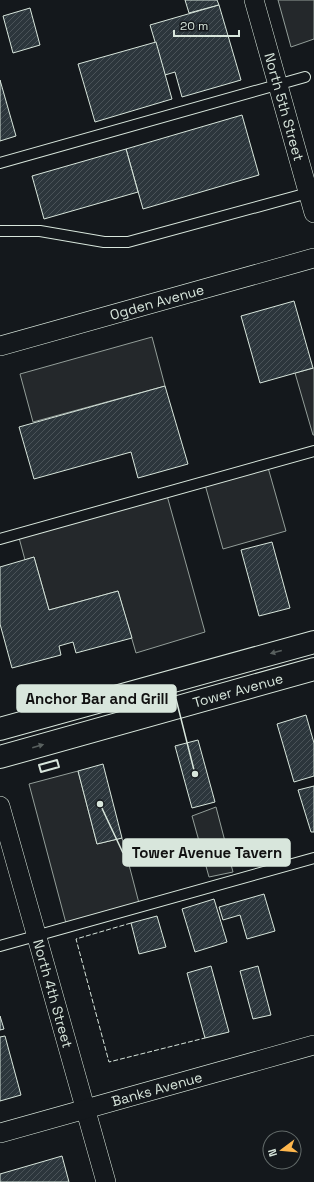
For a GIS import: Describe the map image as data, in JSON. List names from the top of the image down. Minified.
{"streets":{"main road":["Tower Avenue"],"street":["North 5th Street","Ogden Avenue","North 4th Street","Banks Avenue"]},"crossings":[["North 4th Street","Banks Avenue"]],"places":["Anchor Bar and Grill","Tower Avenue Tavern"],"scale_bar":"20 m","north":"left"}
